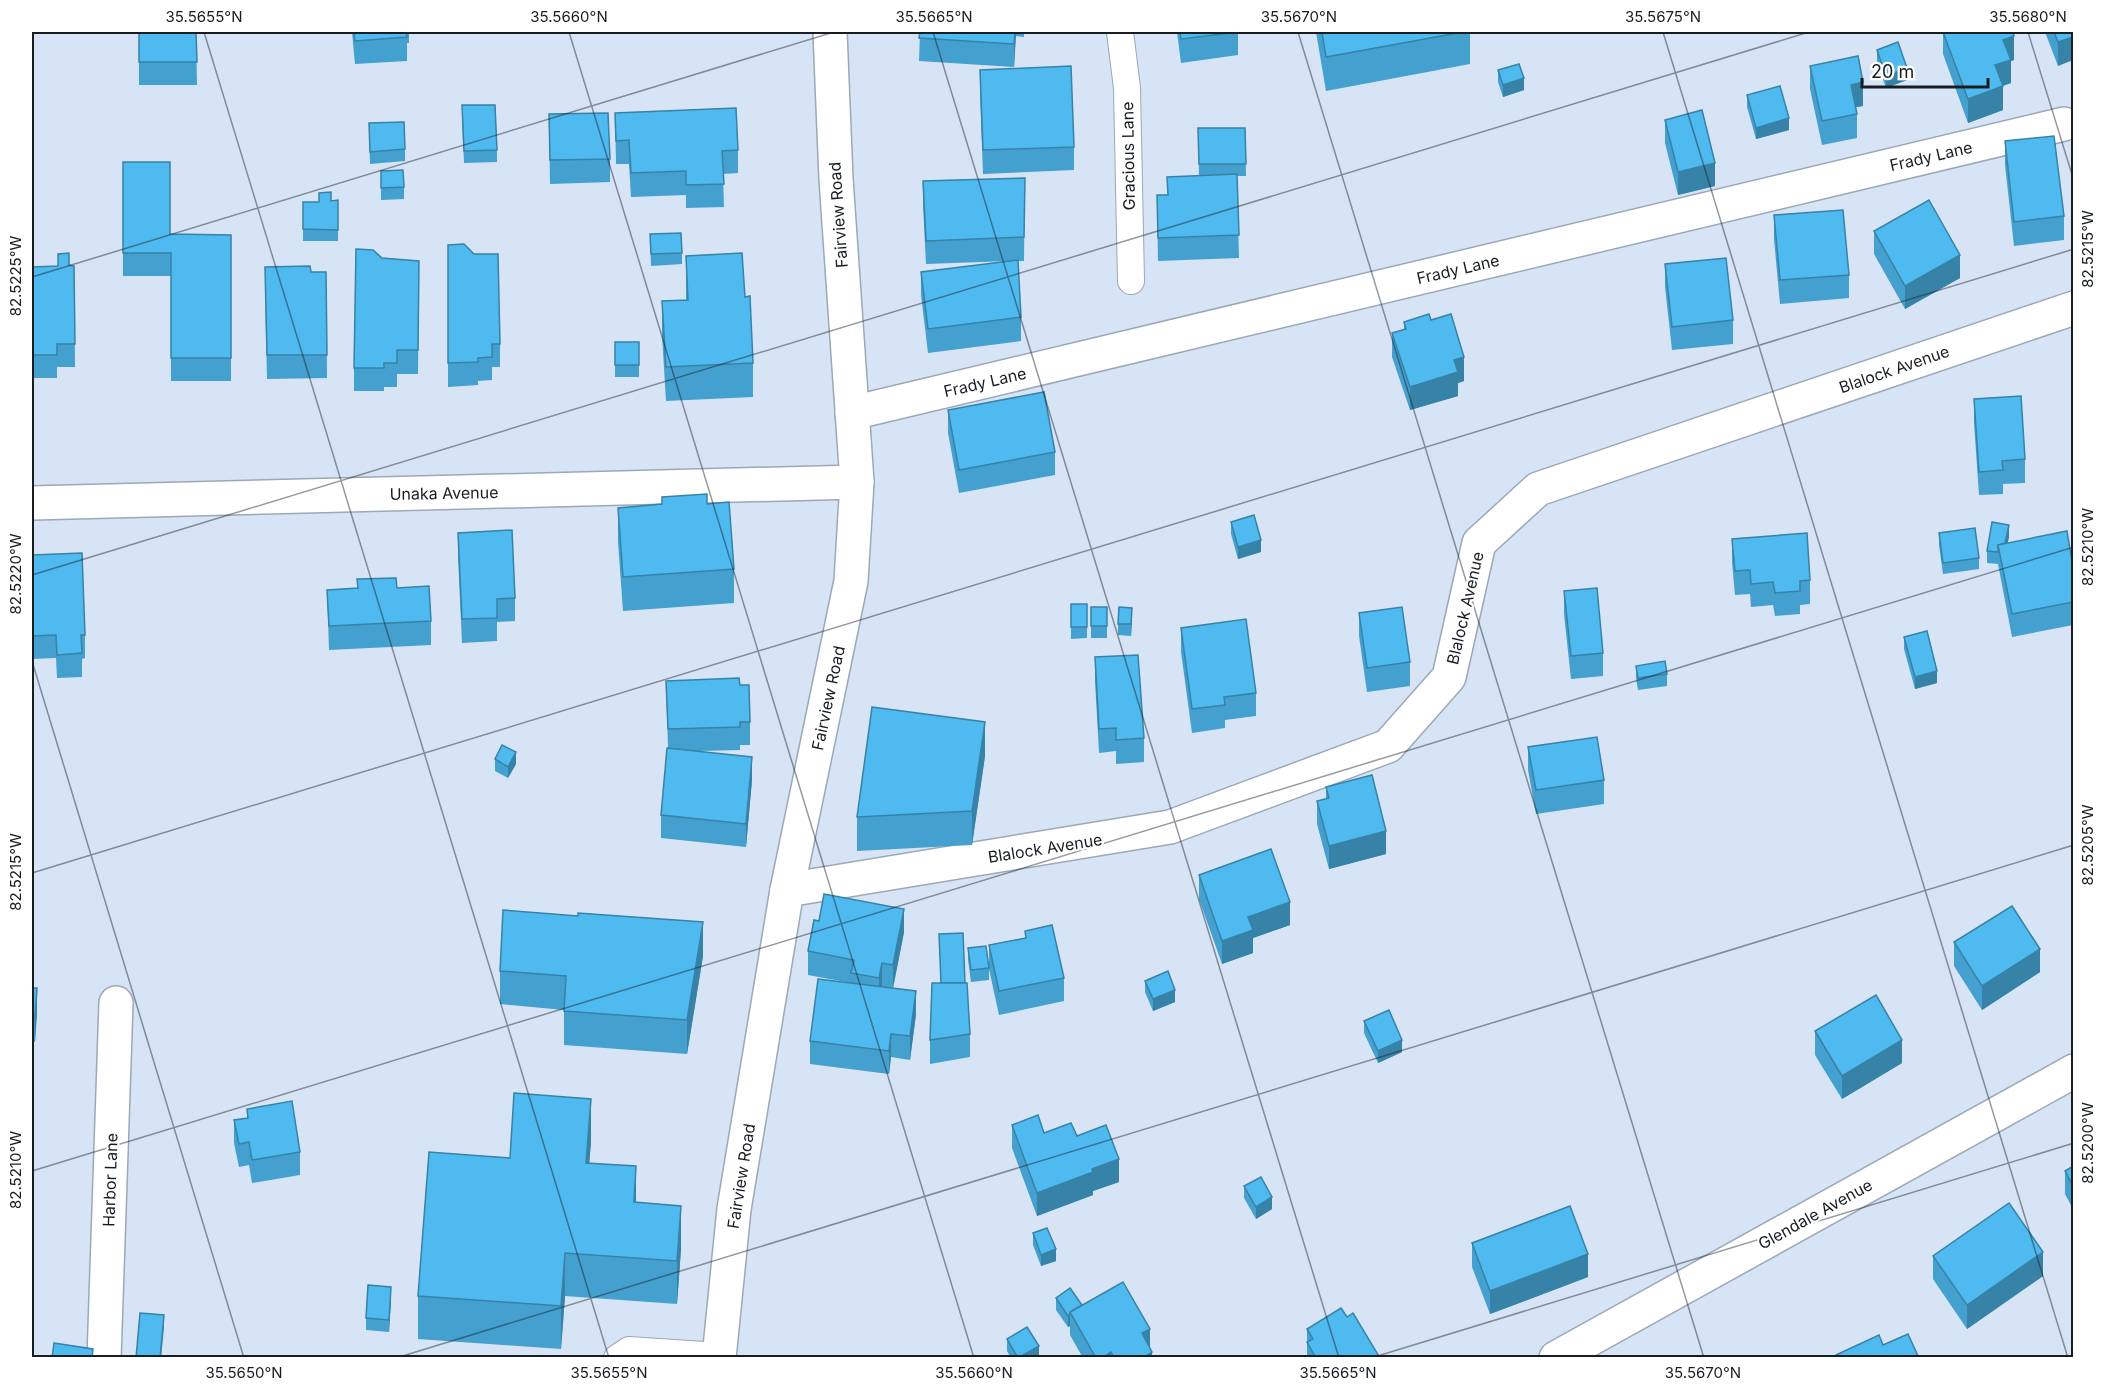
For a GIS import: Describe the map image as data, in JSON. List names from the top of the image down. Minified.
{"streets":{"street":["Frady Lane","Fairview Road","Blalock Avenue","Unaka Avenue","Harbor Lane","Glendale Avenue"],"lane":["Gracious Lane"]},"crossings":[["Frady Lane","Fairview Road"],["Fairview Road","Blalock Avenue"],["Fairview Road","Unaka Avenue"]],"scale_bar":"20 m","coordinates":["35.5655°N","35.5660°N","35.5665°N","35.5670°N","35.5675°N","35.5680°N","82.5215°W","82.5225°W","82.5210°W","82.5220°W","82.5205°W","82.5200°W","35.5650°N"]}
